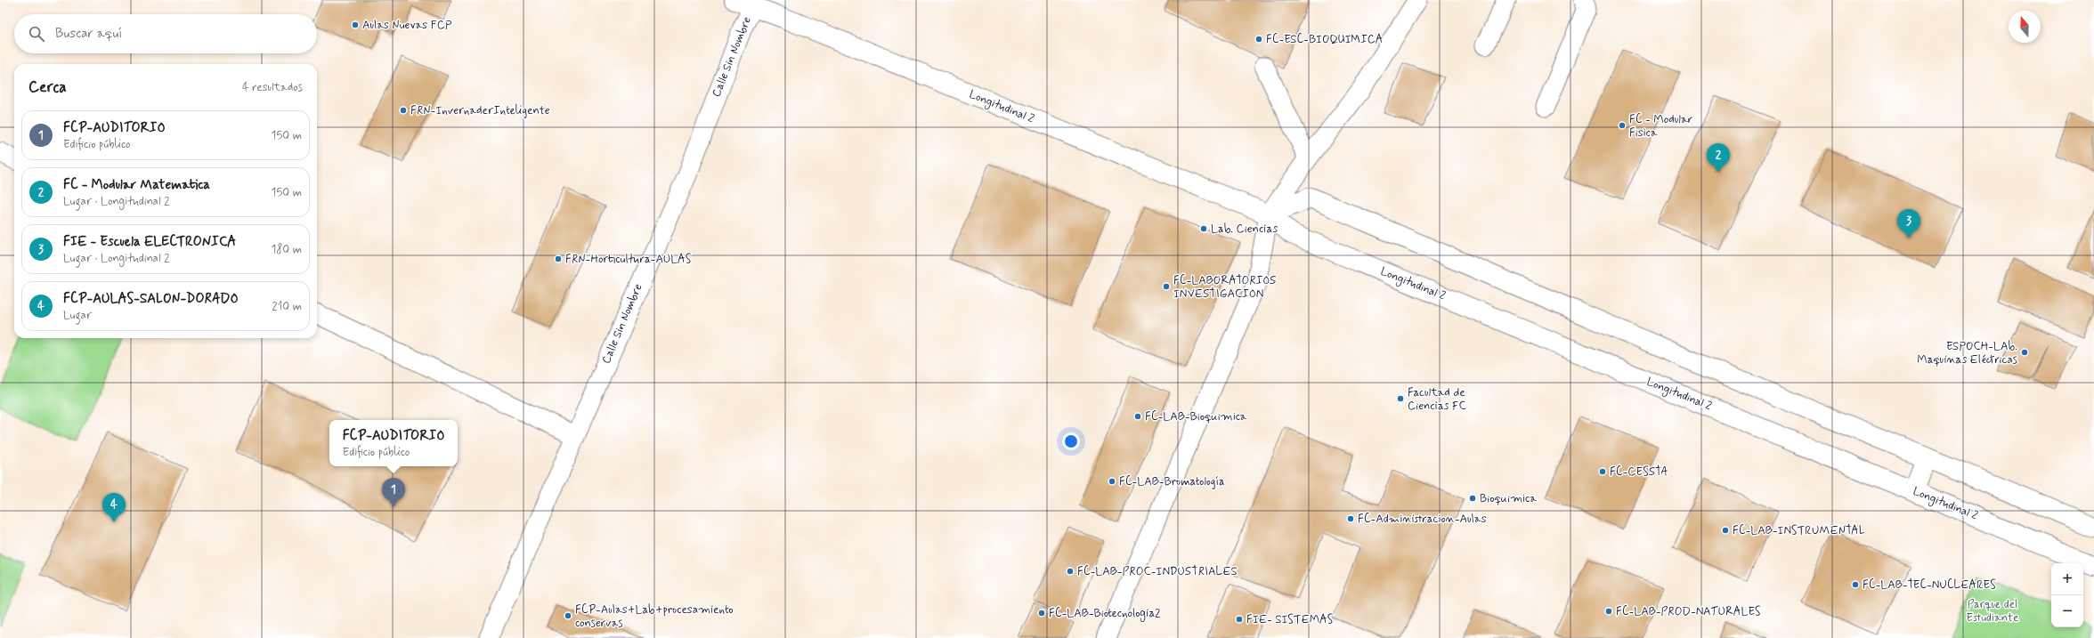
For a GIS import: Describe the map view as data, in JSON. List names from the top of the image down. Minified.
{"streets":{"street":["Longitudinal 2"],"lane":["Calle Sin Nombre"]},"crossings":[["Calle Sin Nombre","Longitudinal 2"]],"parks":["Parque del Estudiante"],"places":["Aulas Nuevas FCP","FC-ESC-BIOQUIMICA","FRN-InvernaderInteligente","FC - Modular Fisica","Lab. Ciencias","FRN-Horticultura-AULAS","FC-LABORATORIOS INVESTIGACION","ESPOCH-LAb. Maquinas Eléctricas","Facultad de Ciencias FC","FC-LAB-Bioquimica","FC-CESSTA","FC-LAB-Bromatología","Bioquimica","FC-Administracion-Aulas","FC-LAB-INSTRUMENTAL","FC-LAB-PROC-INDUSTRIALES","FC-LAB-TEC-NUCLEARES","FC-LAB-PROD-NATURALES","FC-LAB-Biotecnologia2","FCP-Aulas+Lab+procesamiento conservas","FIE- SISTEMAS"],"north":"top","page":{"search":"Buscar aquí","heading":["Cerca","4 resultados"],"list":[{"mark":"1","name":"FCP-AUDITORIO","note":"Edificio público","value":"150 m"},{"mark":"2","name":"FC - Modular Matematica","note":"Lugar · Longitudinal 2","value":"150 m"},{"mark":"3","name":"FIE - Escuela ELECTRONICA","note":"Lugar · Longitudinal 2","value":"180 m"},{"mark":"4","name":"FCP-AULAS-SALON-DORADO","note":"Lugar","value":"210 m"}],"pins":["2","3","1","4"],"popup":["FCP-AUDITORIO","Edificio público"],"map_buttons":["+","−"]}}
